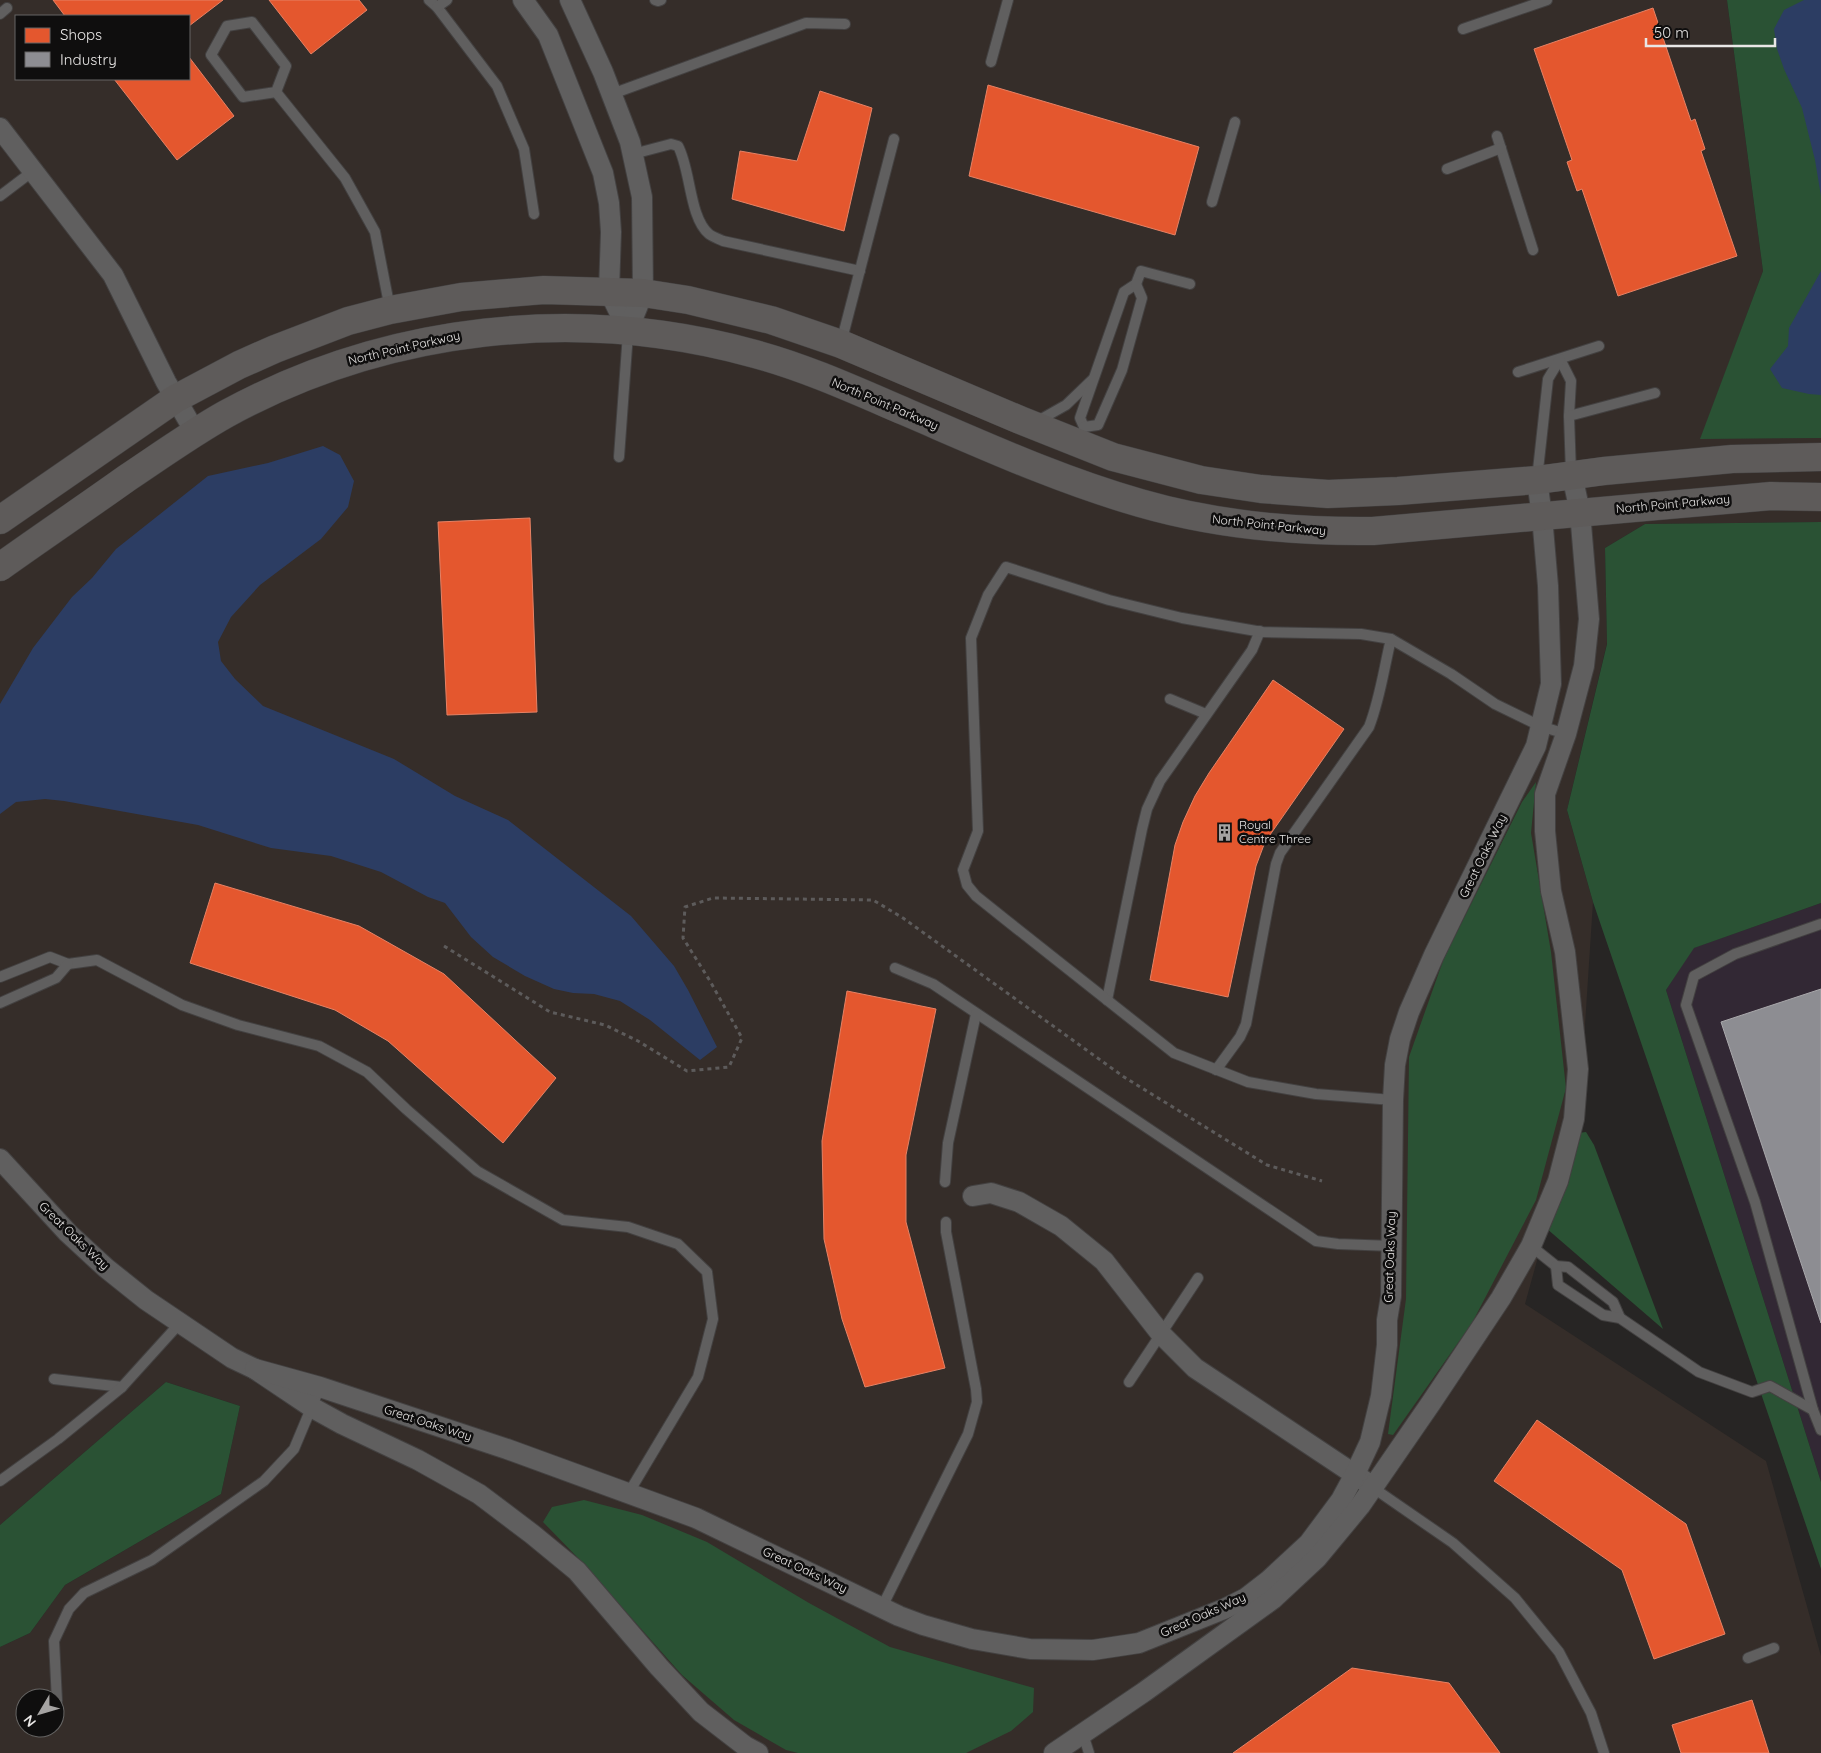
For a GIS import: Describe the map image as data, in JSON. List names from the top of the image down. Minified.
{"streets":{"street":["North Point Parkway","Great Oaks Way"]},"crossings":[["North Point Parkway","Great Oaks Way"]],"places":{"building":["Royal Centre Three"]},"legend":["Shops","Industry"],"scale_bar":"50 m","north":"bottom left"}
